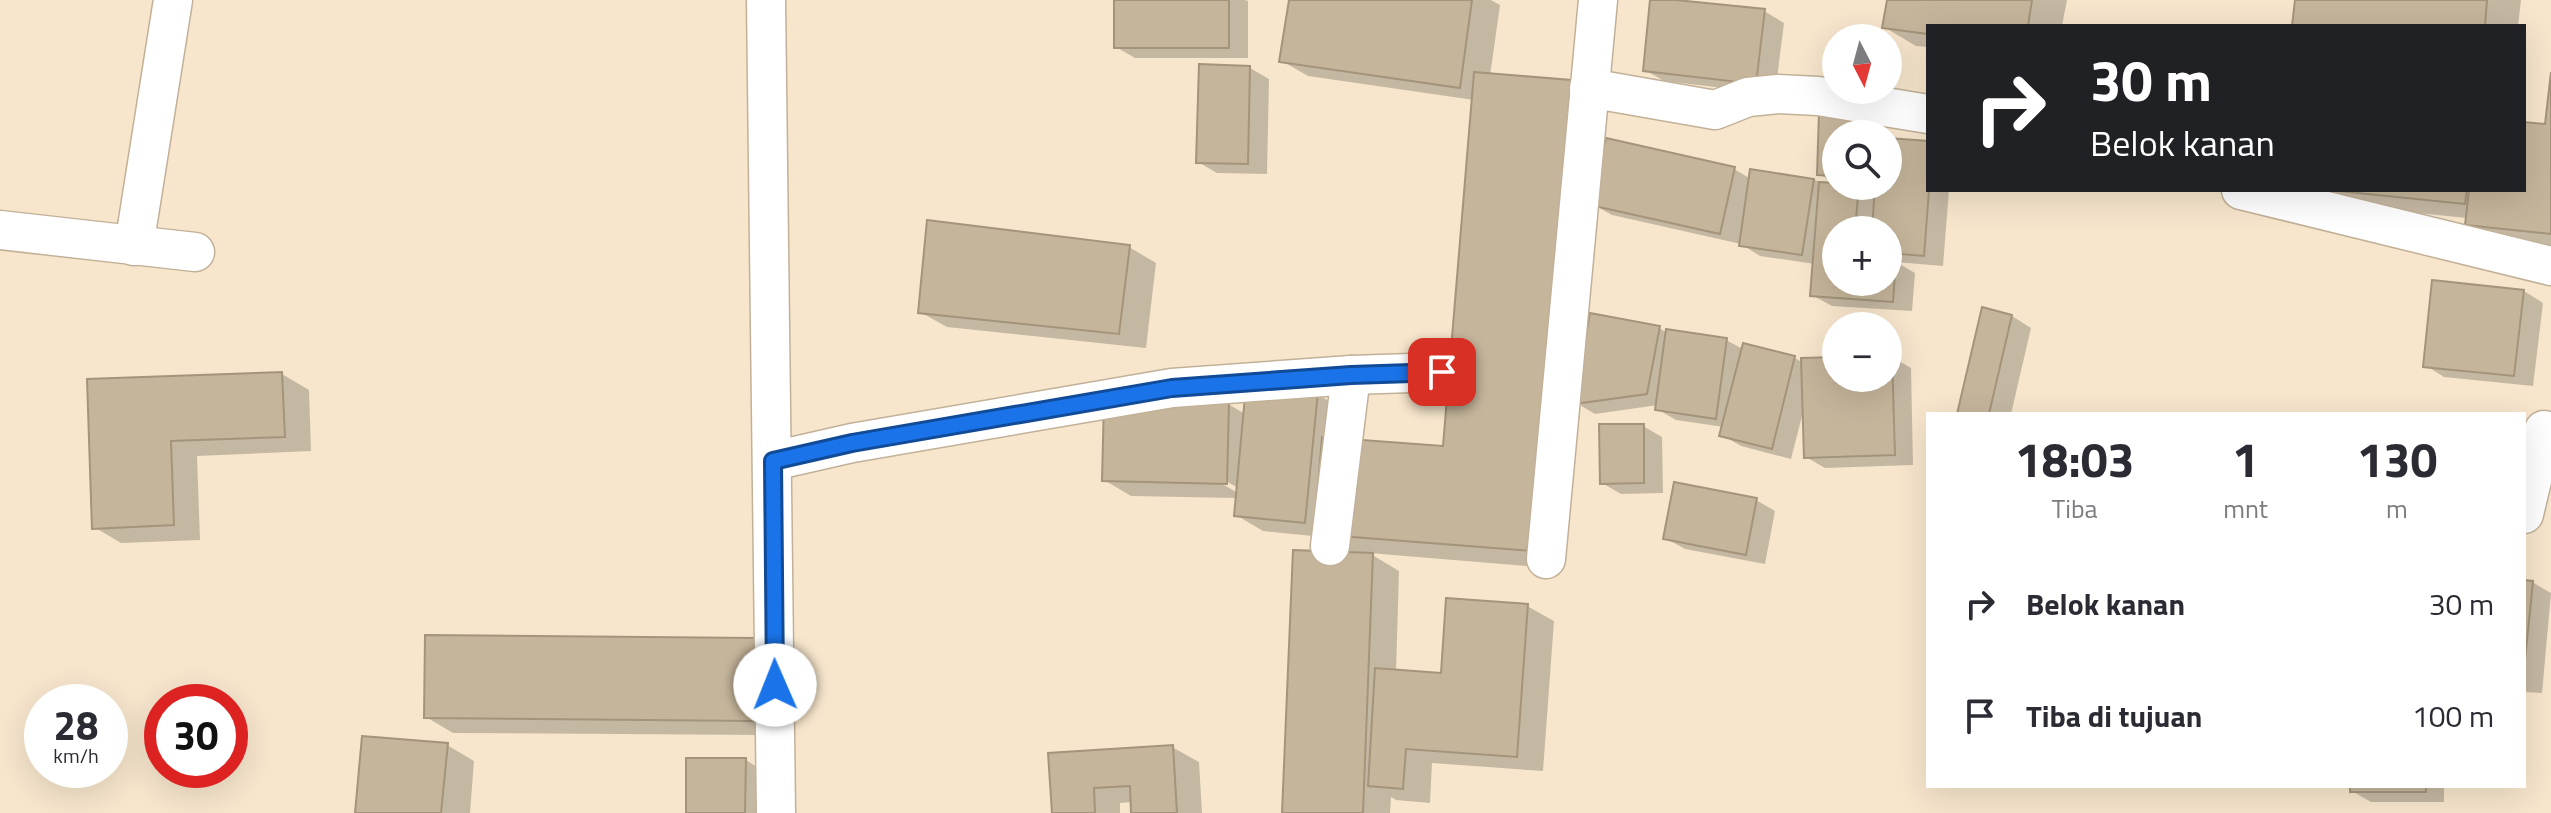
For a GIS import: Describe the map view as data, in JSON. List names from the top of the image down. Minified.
{"north":"bottom","page":{"map_buttons":["+","−"],"turn":["30 m","Belok kanan"],"eta":["18:03","Tiba","1","mnt","130","m"],"list":[{"name":"Belok kanan","value":"30 m"},{"name":"Tiba di tujuan","value":"100 m"}],"speed":"28 km/h","limit":"30"}}
